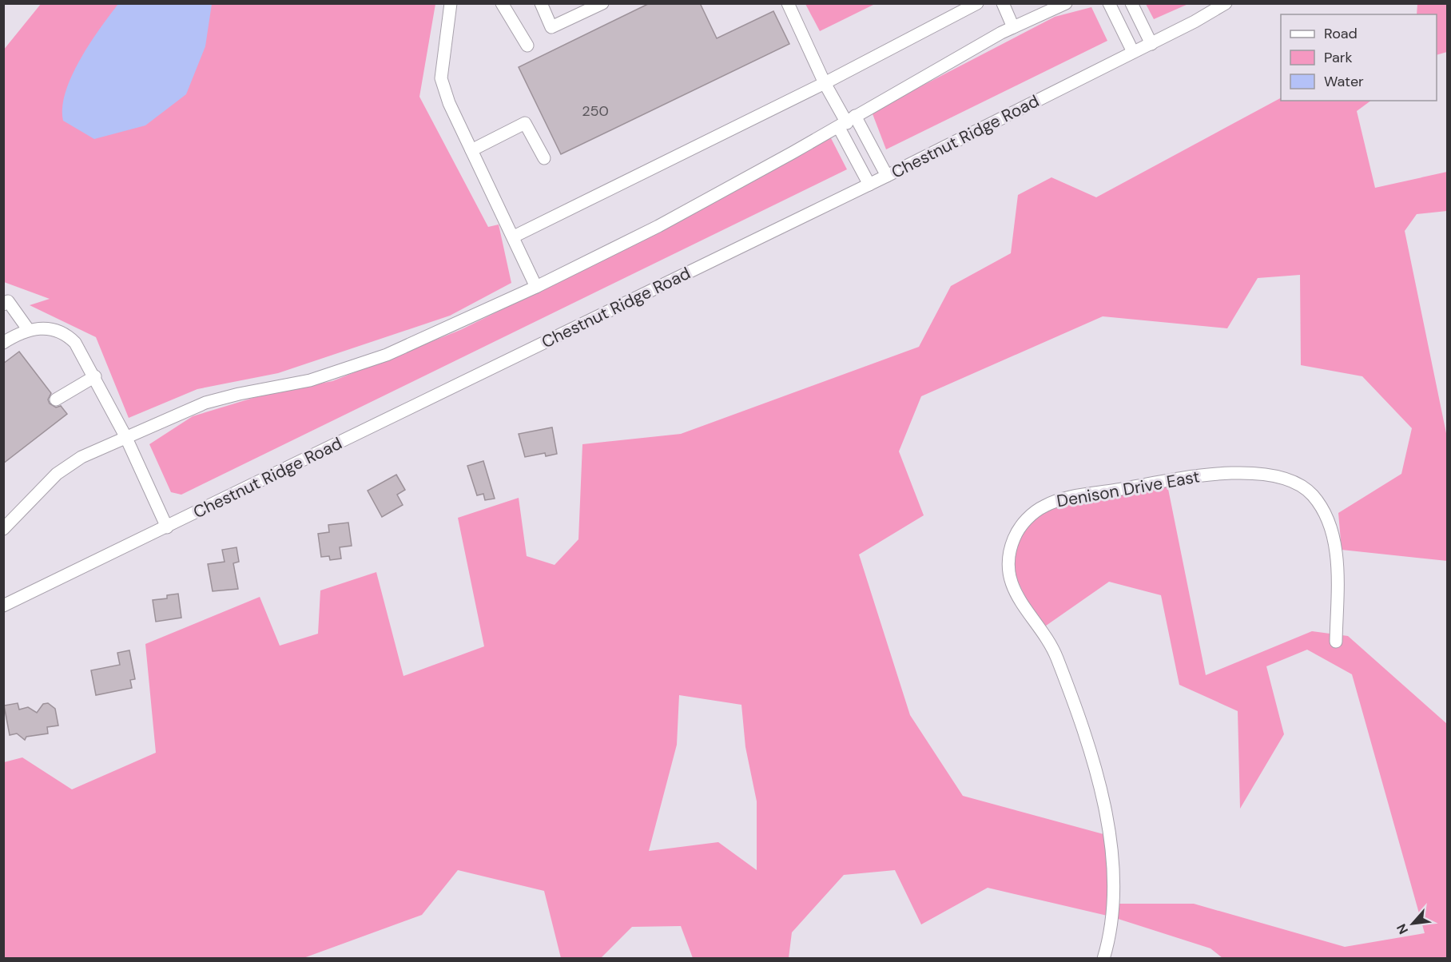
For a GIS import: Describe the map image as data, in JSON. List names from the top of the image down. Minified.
{"streets":{"street":["Chestnut Ridge Road","Denison Drive East"]},"house_numbers":["250"],"legend":["Road","Park","Water"],"north":"bottom left"}
